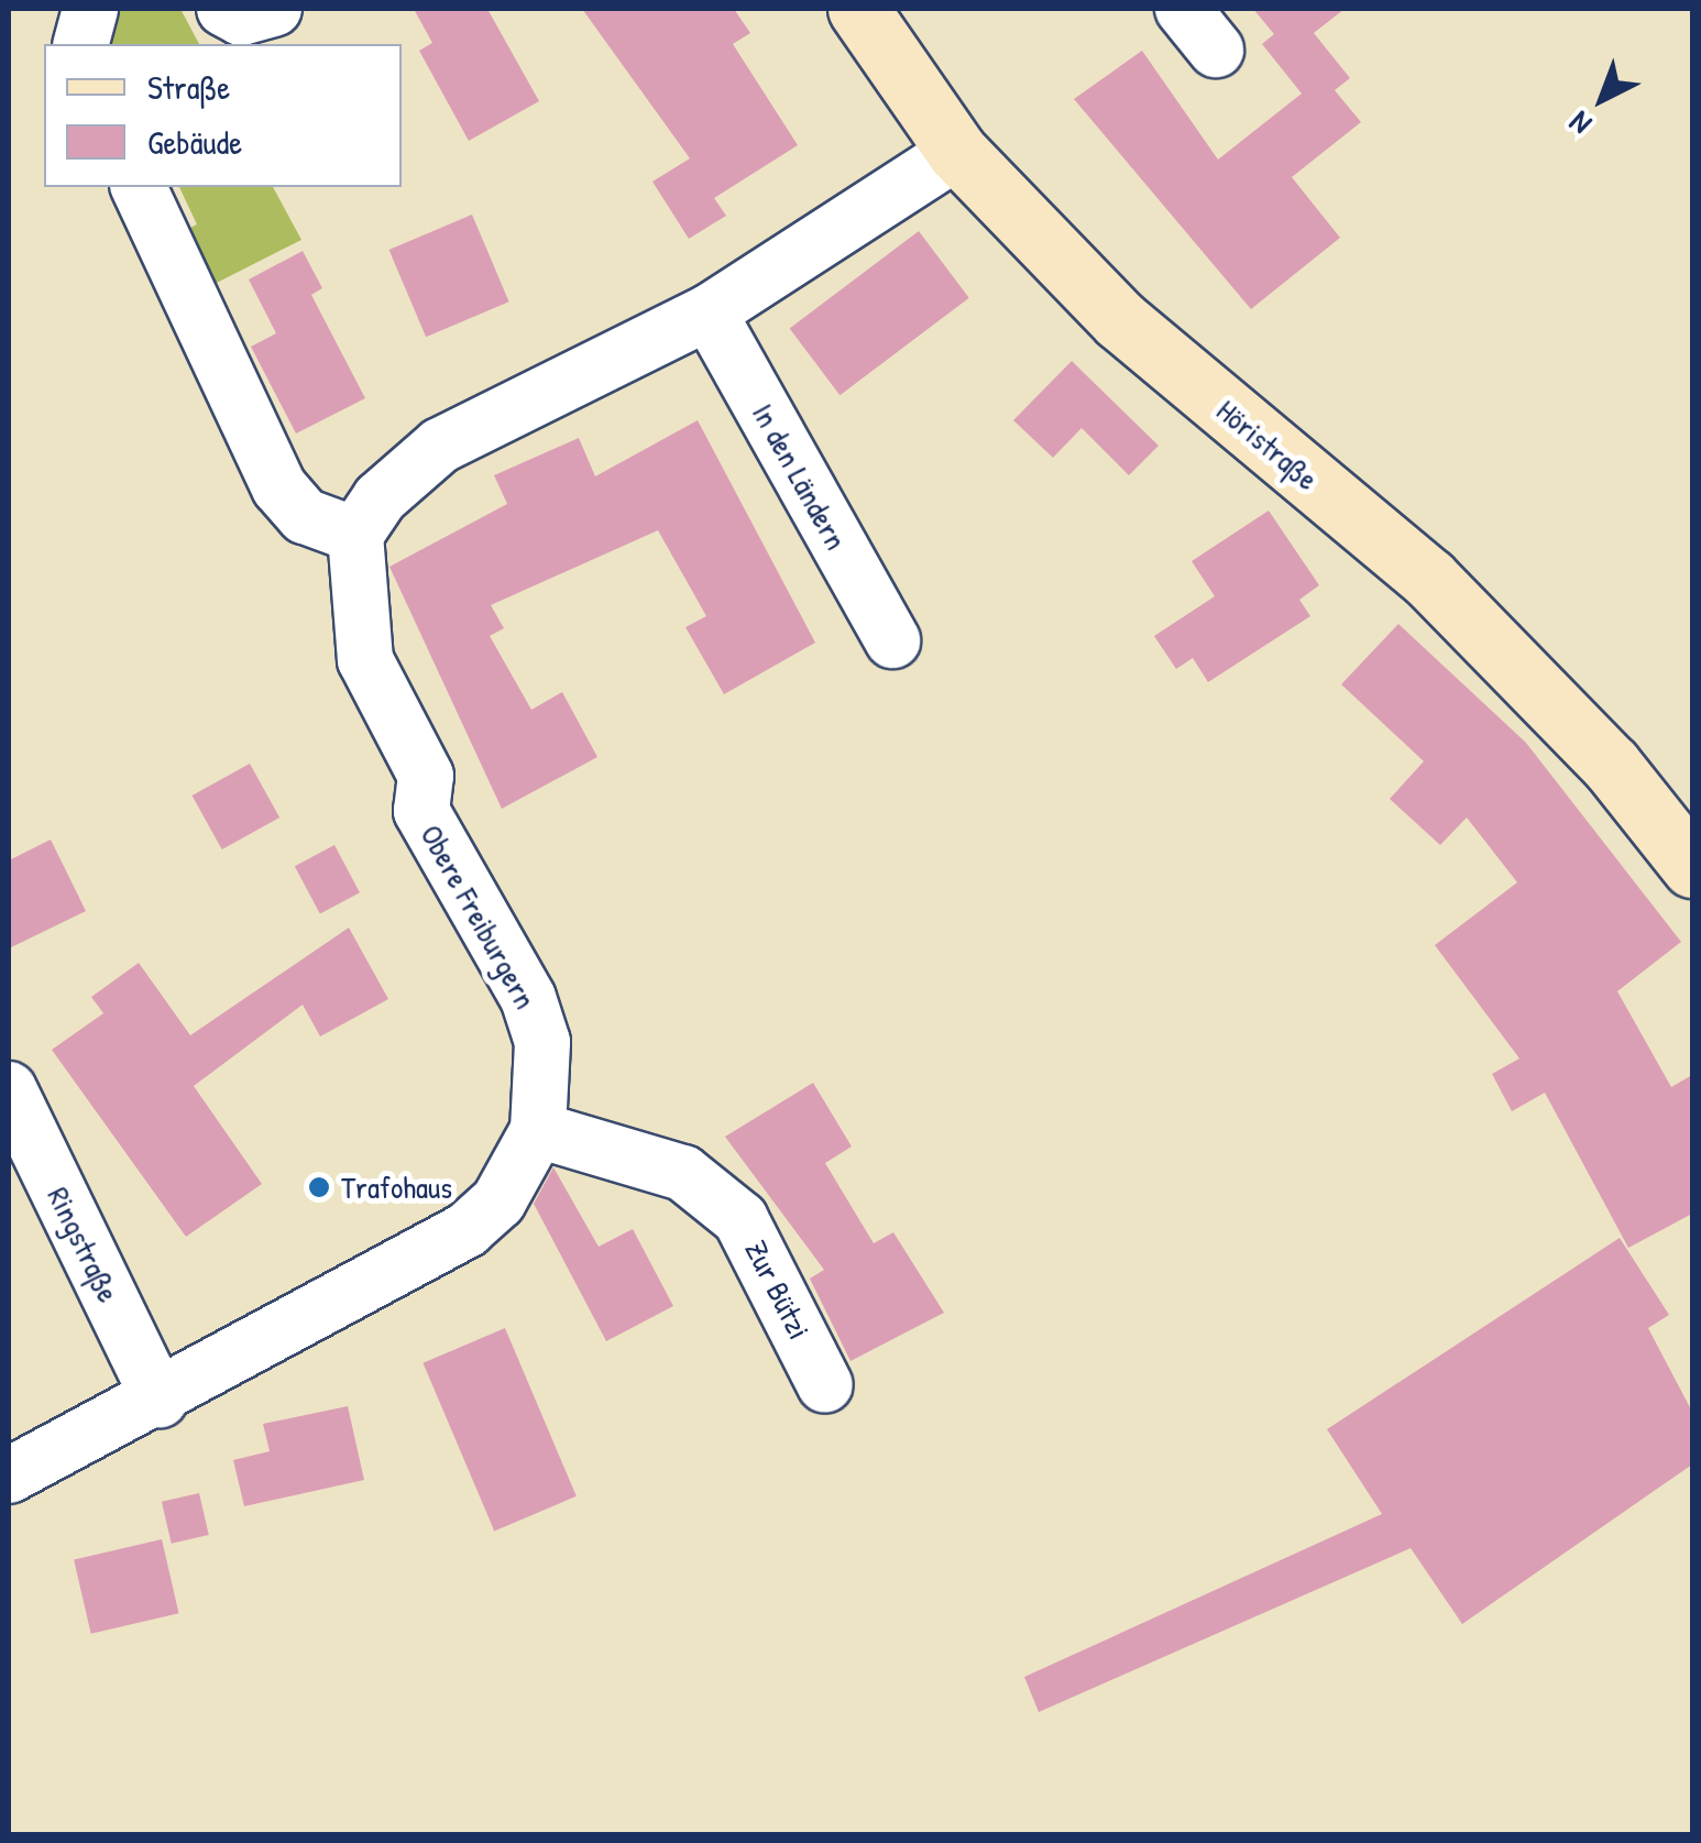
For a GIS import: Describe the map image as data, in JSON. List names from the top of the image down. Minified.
{"streets":{"main road":["Höristraße"],"street":["In den Ländern","Obere Freiburgern","Ringstraße","Zur Bützi"]},"crossings":[["Obere Freiburgern","Ringstraße"],["Obere Freiburgern","Zur Bützi"]],"places":["Trafohaus"],"legend":["Straße","Gebäude"],"north":"bottom left"}
